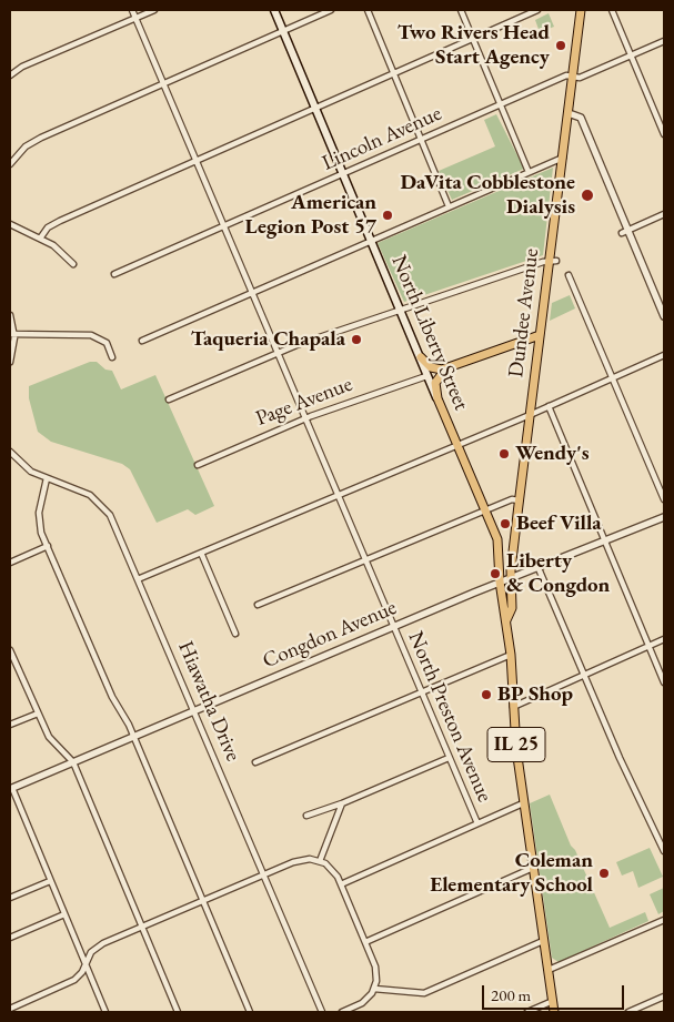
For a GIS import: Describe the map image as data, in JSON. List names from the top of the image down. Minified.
{"streets":{"main road":["Dundee Avenue","North Liberty Street","IL 25"],"street":["Lincoln Avenue","Page Avenue","Congdon Avenue","Hiawatha Drive","North Preston Avenue"]},"crossings":[["Lincoln Avenue","Dundee Avenue"],["Lincoln Avenue","North Liberty Street"],["Lincoln Avenue","North Preston Avenue"],["Dundee Avenue","North Liberty Street"],["Dundee Avenue","Congdon Avenue"],["North Liberty Street","Page Avenue"],["North Liberty Street","Congdon Avenue"],["Page Avenue","North Preston Avenue"],["Congdon Avenue","Hiawatha Drive"],["Congdon Avenue","North Preston Avenue"]],"places":["Two Rivers Head Start Agency","DaVita Cobblestone Dialysis","American Legion Post 57","Taqueria Chapala","Wendy's","Beef Villa","Liberty & Congdon","BP Shop","Coleman Elementary School"],"scale_bar":"200 m"}
